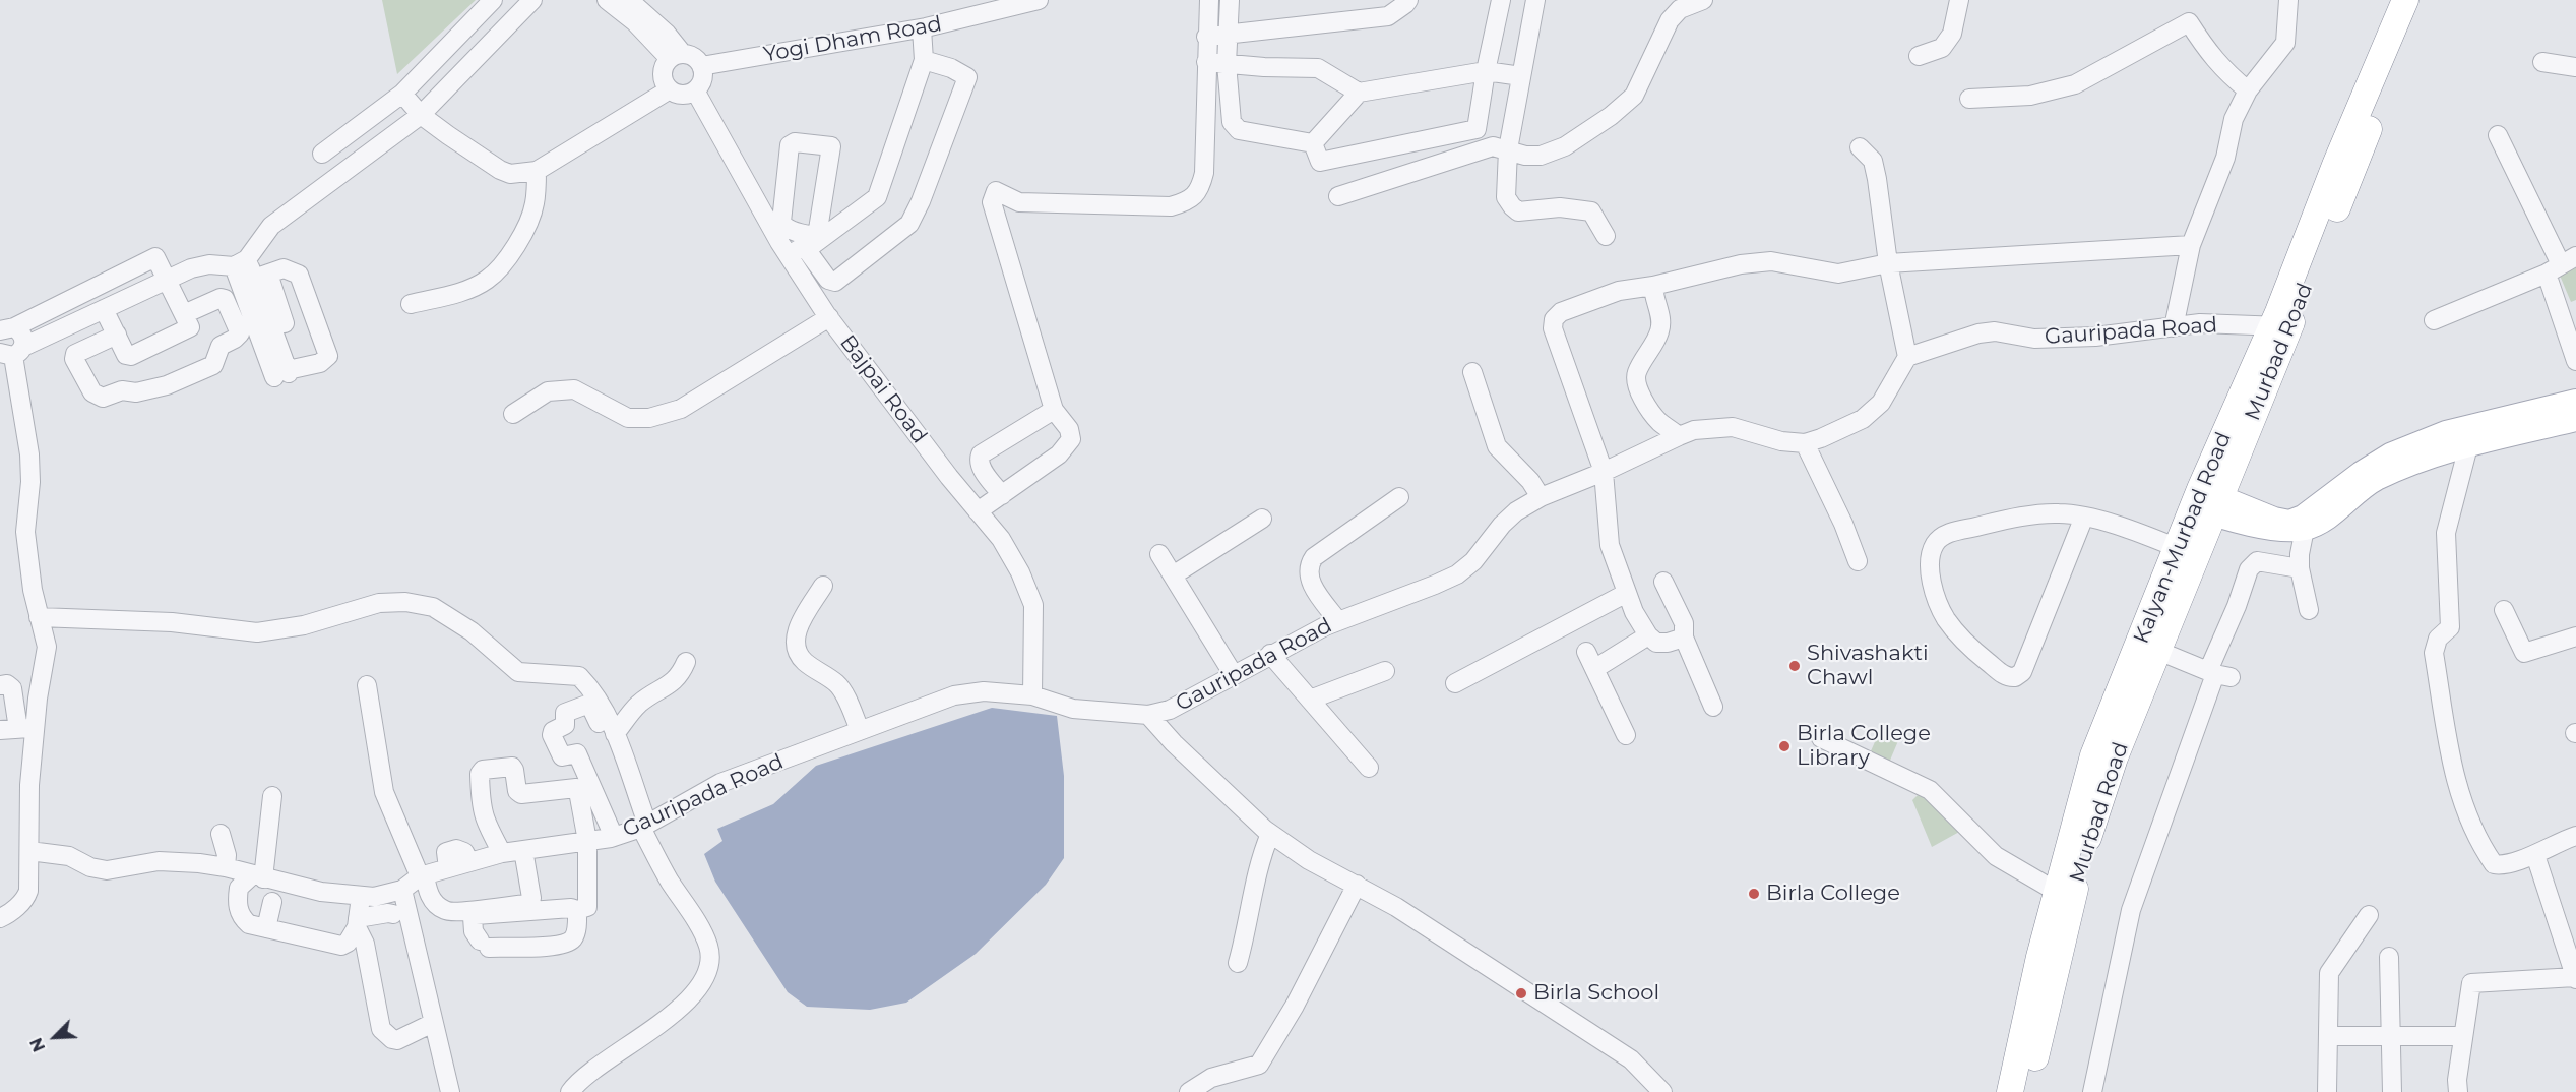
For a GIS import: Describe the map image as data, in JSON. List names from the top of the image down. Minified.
{"streets":{"highway":["Murbad Road","Kalyan-Murbad Road"],"street":["Yogi Dham Road","Gauripada Road","Bajpai Road"]},"crossings":[["Yogi Dham Road","Bajpai Road"],["Gauripada Road","Bajpai Road"],["Gauripada Road","Kalyan-Murbad Road"],["Murbad Road","Kalyan-Murbad Road"]],"places":["Shivashakti Chawl","Birla College Library","Birla College","Birla School"],"north":"bottom left"}
